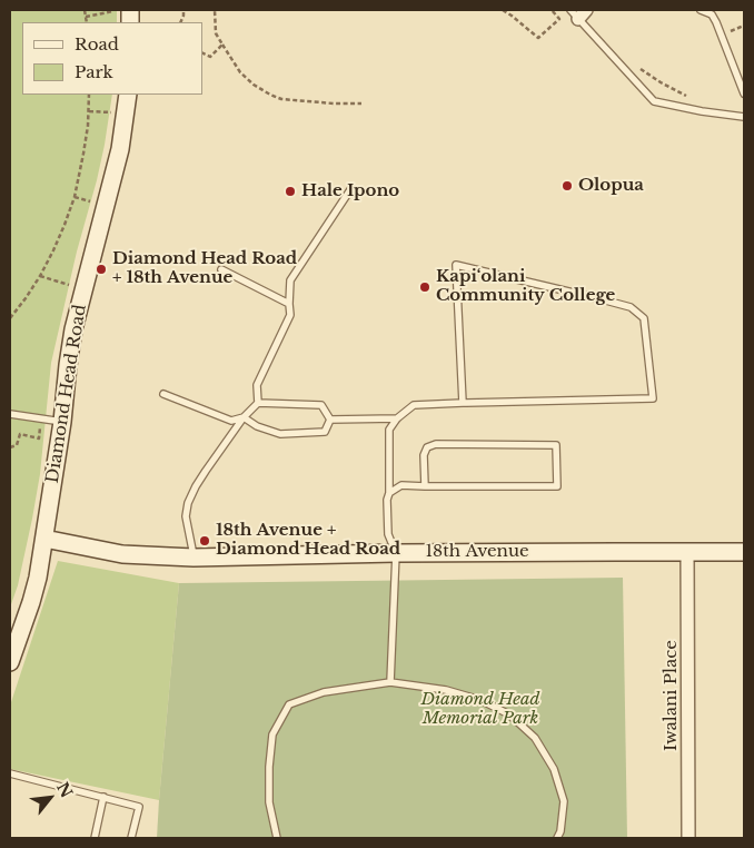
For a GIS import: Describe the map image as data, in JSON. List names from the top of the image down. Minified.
{"streets":{"street":["Diamond Head Road","18th Avenue","Iwalani Place"]},"crossings":[["Diamond Head Road","18th Avenue"],["18th Avenue","Iwalani Place"]],"parks":["Diamond Head Memorial Park"],"places":["Olopua","Hale Ipono","Diamond Head Road + 18th Avenue","Kapi‘olani Community College","18th Avenue + Diamond Head Road"],"legend":["Road","Park"],"north":"top right"}
